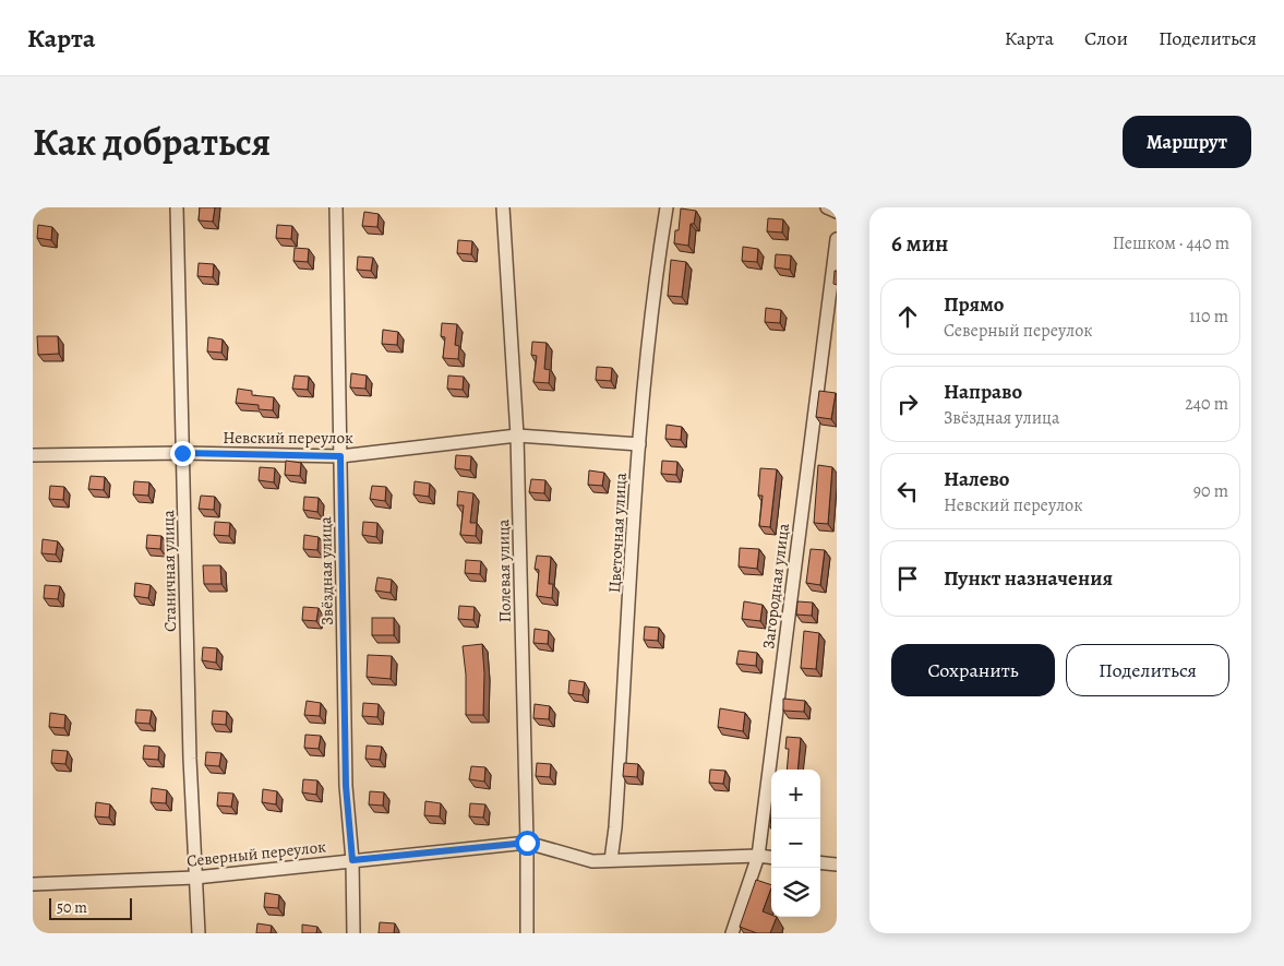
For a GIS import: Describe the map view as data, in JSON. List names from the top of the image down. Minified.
{"streets":{"street":["Невский переулок","Цветочная улица","Станичная улица","Звёздная улица","Полевая улица","Загородная улица","Северный переулок"]},"crossings":[["Невский переулок","Цветочная улица"],["Невский переулок","Станичная улица"],["Невский переулок","Звёздная улица"],["Невский переулок","Полевая улица"],["Цветочная улица","Северный переулок"],["Станичная улица","Северный переулок"],["Звёздная улица","Северный переулок"],["Полевая улица","Северный переулок"],["Загородная улица","Северный переулок"]],"scale_bar":"50 m","page":{"header":"Карта","nav":["Карта","Слои","Поделиться"],"title":"Как добраться","buttons":["Маршрут",["Сохранить","Поделиться"]],"heading":["6 мин","Пешком · 440 m"],"list":[["Прямо","Северный переулок","110 m"],["Направо","Звёздная улица","240 m"],["Налево","Невский переулок","90 m"],"Пункт назначения"],"map_buttons":["+","−"],"scale":"50 m"}}
